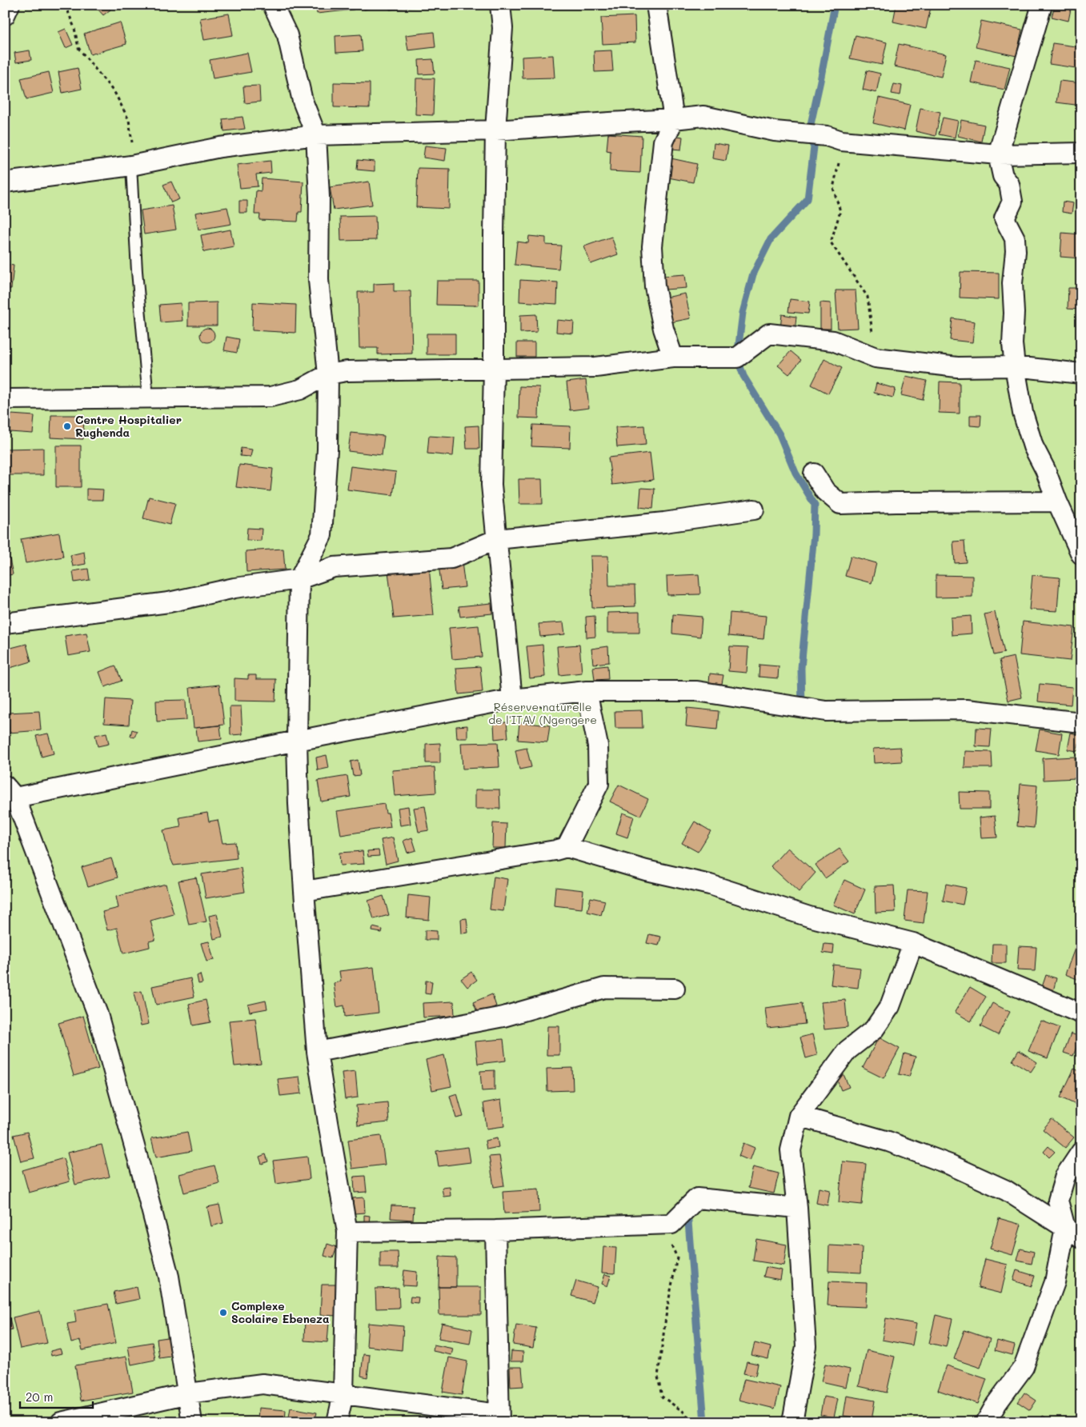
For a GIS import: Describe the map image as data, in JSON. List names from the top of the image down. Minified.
{"parks":["Réserve naturelle de l'ITAV (Ngengere"],"places":["Centre Hospitalier Rughenda","Complexe Scolaire Ebeneza"],"scale_bar":"20 m"}
